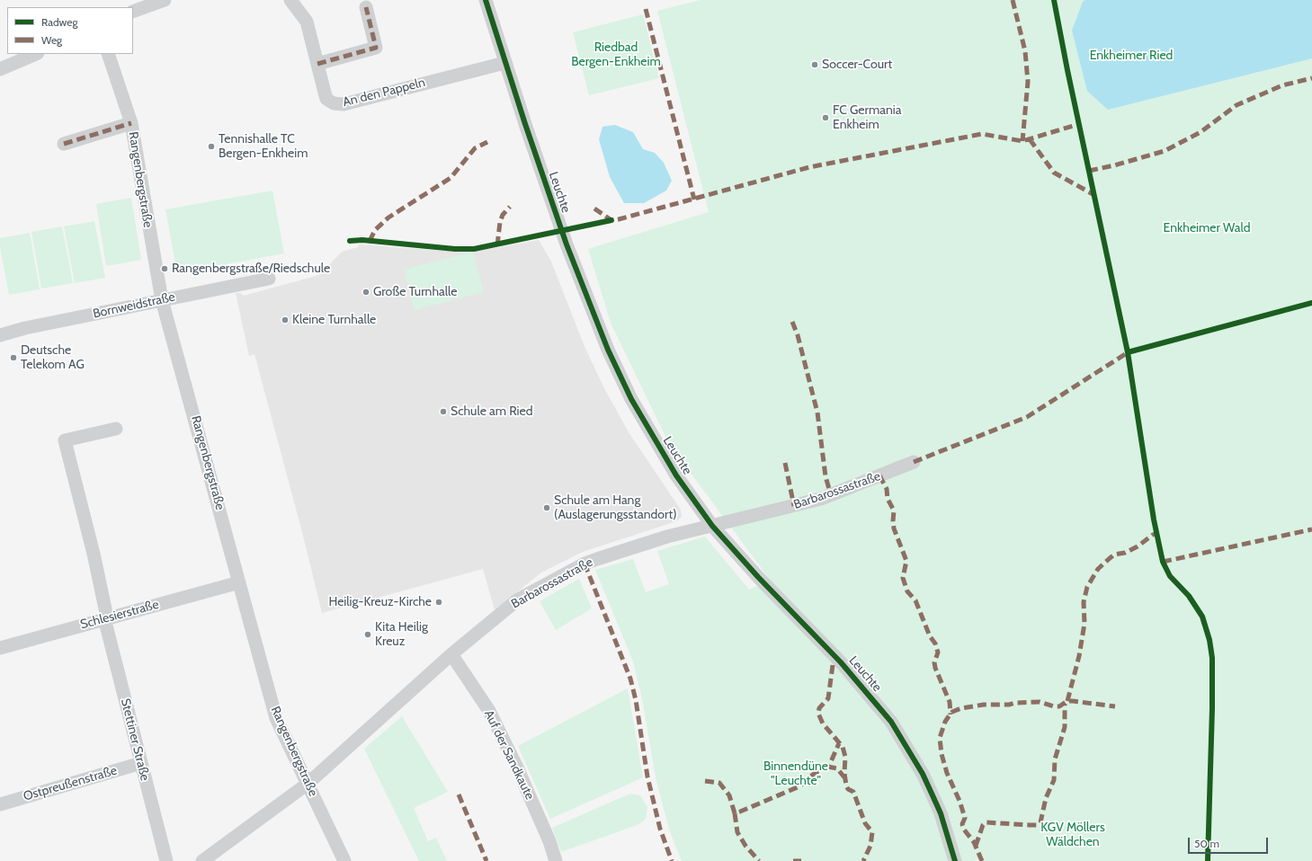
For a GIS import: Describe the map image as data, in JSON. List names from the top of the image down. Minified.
{"streets":{"street":["An den Pappeln","Rangenbergstraße","Leuchte","Bornweidstraße","Barbarossastraße","Schlesierstraße","Stettiner Straße","Auf der Sandkaute","Ostpreußenstraße"]},"crossings":[["An den Pappeln","Leuchte"],["Rangenbergstraße","Bornweidstraße"],["Rangenbergstraße","Barbarossastraße"],["Rangenbergstraße","Schlesierstraße"],["Leuchte","Barbarossastraße"],["Barbarossastraße","Auf der Sandkaute"],["Schlesierstraße","Stettiner Straße"],["Stettiner Straße","Ostpreußenstraße"]],"parks":["Riedbad Bergen-Enkheim","Enkheimer Ried","Enkheimer Wald","Binnendüne \"Leuchte\"","KGV Möllers Wäldchen"],"places":["Soccer-Court","FC Germania Enkheim","Tennishalle TC Bergen-Enkheim","Rangenbergstraße/Riedschule","Große Turnhalle","Kleine Turnhalle","Deutsche Telekom AG","Schule am Ried","Schule am Hang (Auslagerungsstandort)","Heilig-Kreuz-Kirche","Kita Heilig Kreuz"],"legend":["Radweg","Weg"],"scale_bar":"50 m"}
